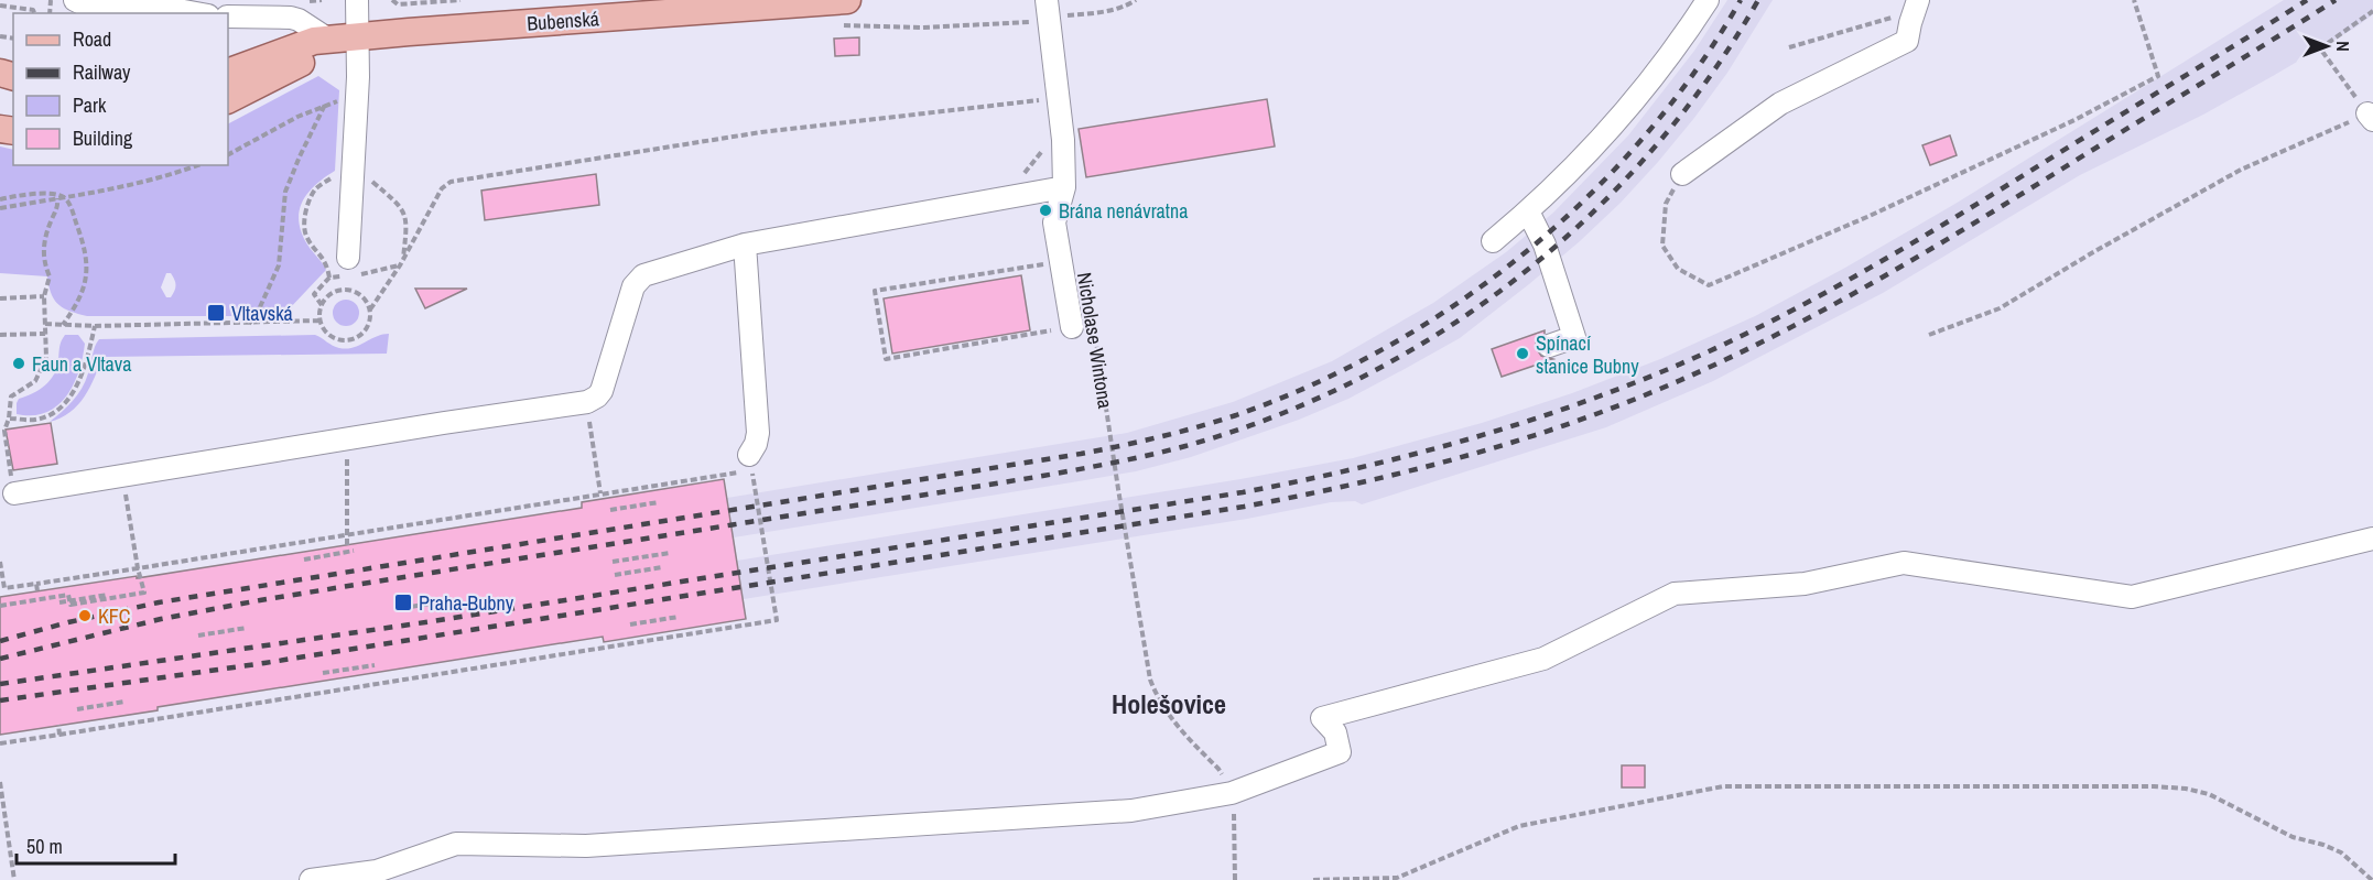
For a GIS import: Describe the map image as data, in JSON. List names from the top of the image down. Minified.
{"streets":{"main road":["Bubenská"],"path":["Nicholase Wintona"]},"districts":["Holešovice"],"places":{"other":["Brána nenávratna","Spínací stanice Bubny","Faun a Vltava","KFC"],"transit":["Vltavská","Praha-Bubny"]},"legend":["Road","Railway","Park","Building"],"scale_bar":"50 m","north":"right"}
